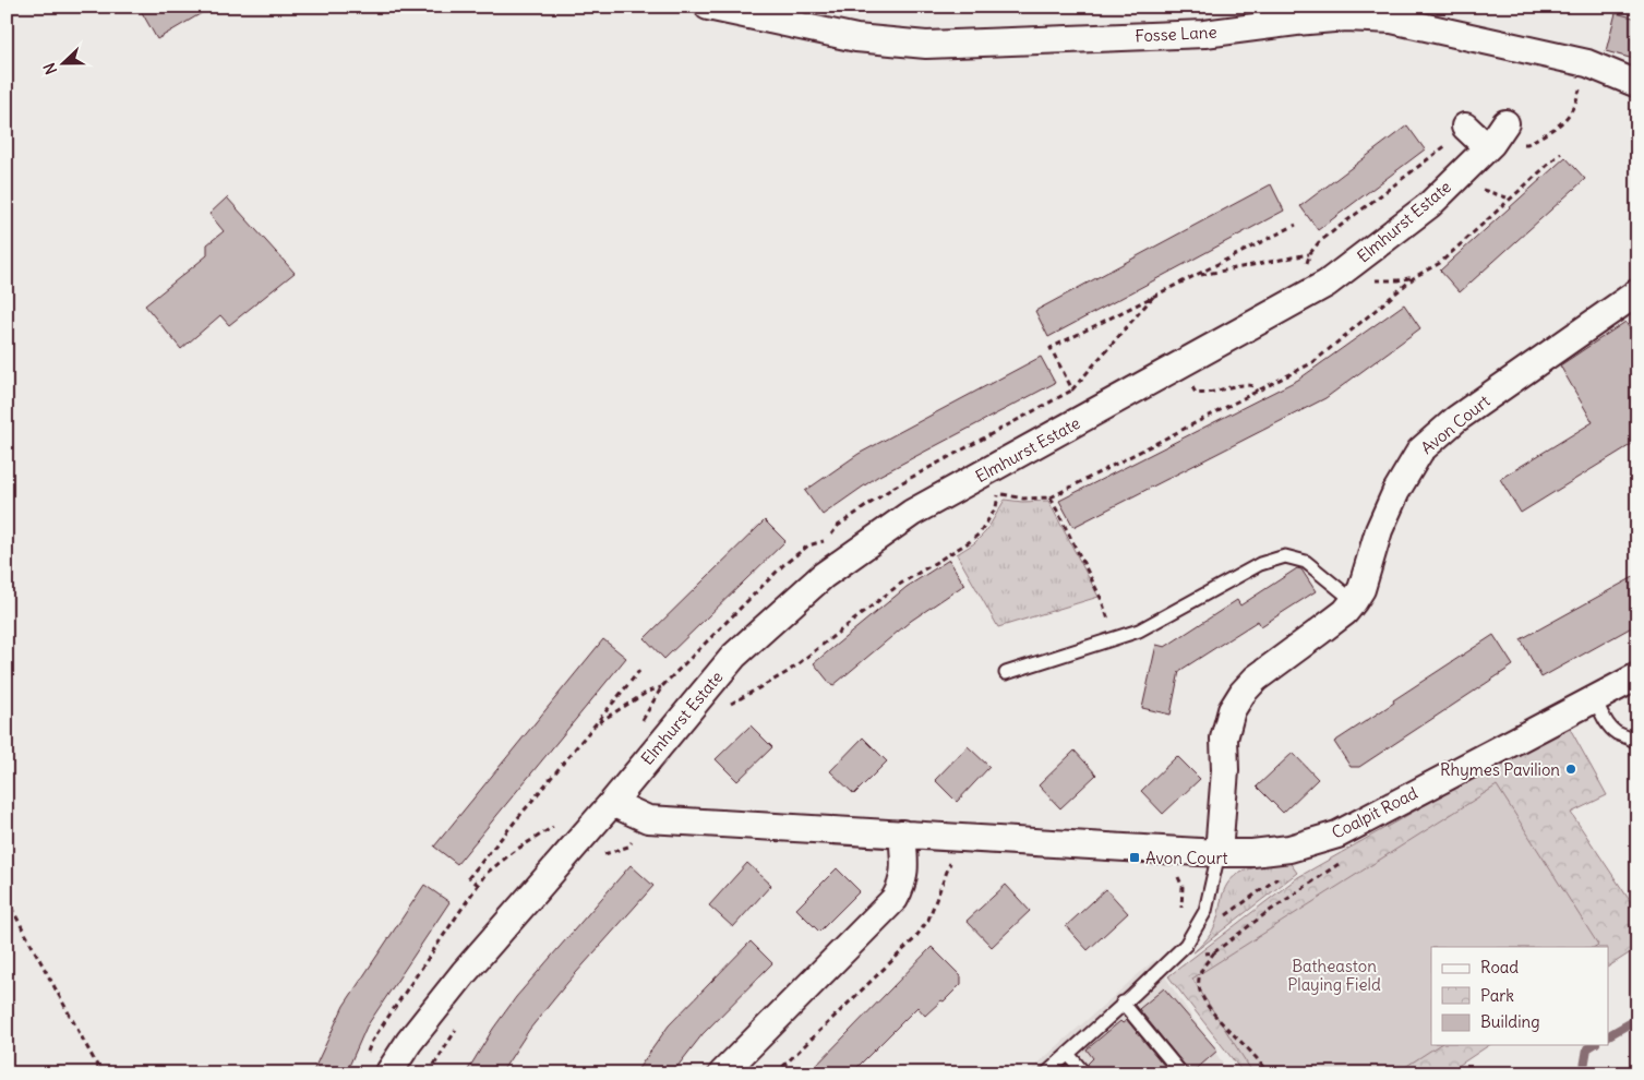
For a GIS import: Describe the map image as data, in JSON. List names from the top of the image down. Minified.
{"streets":{"street":["Fosse Lane","Elmhurst Estate","Avon Court","Coalpit Road"]},"crossings":[["Avon Court","Coalpit Road"]],"parks":["Batheaston Playing Field"],"places":{"other":["Rhymes Pavilion"],"transit":["Avon Court"]},"legend":["Road","Park","Building"],"north":"left"}
